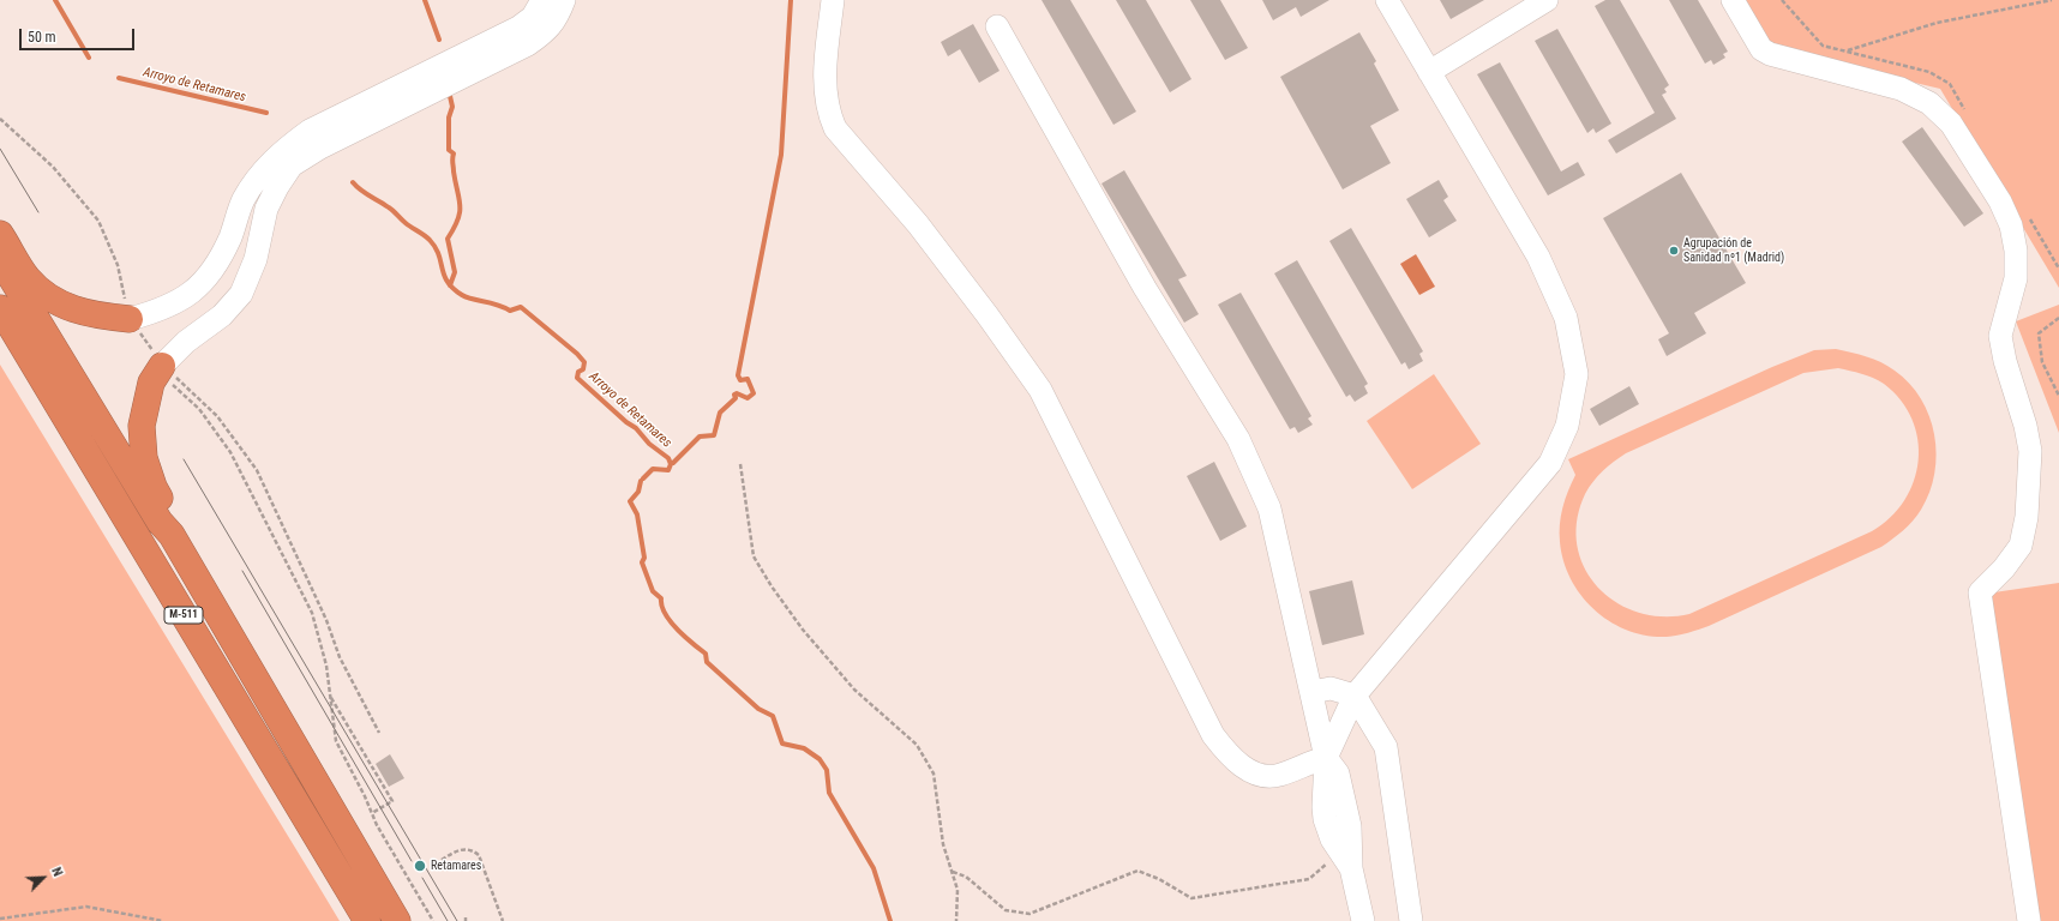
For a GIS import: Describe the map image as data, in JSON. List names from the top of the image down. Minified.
{"streets":{"highway":["M-511"]},"water":["Arroyo de Retamares"],"places":["Agrupación de Sanidad nº1 (Madrid)","Retamares"],"scale_bar":"50 m","north":"top right"}
